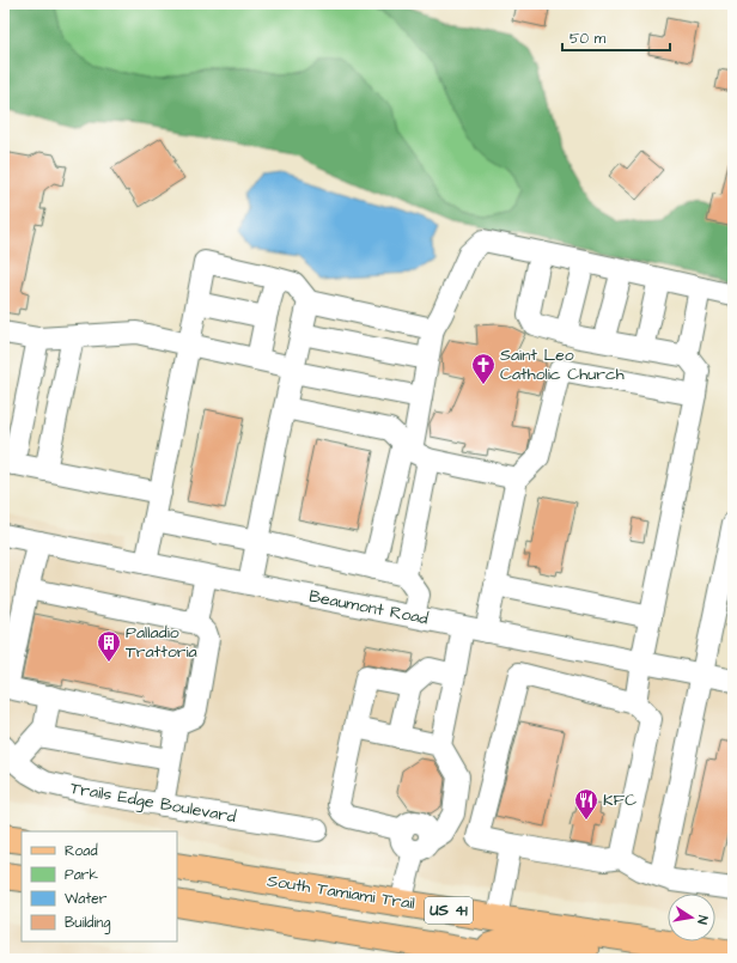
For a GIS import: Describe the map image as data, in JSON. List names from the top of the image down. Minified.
{"streets":{"main road":["South Tamiami Trail","US 41"],"street":["Beaumont Road","Trails Edge Boulevard"]},"places":{"church":["Saint Leo Catholic Church"],"building":["Palladio Trattoria"],"restaurant":["KFC"]},"legend":["Road","Park","Water","Building"],"scale_bar":"50 m","north":"right"}
